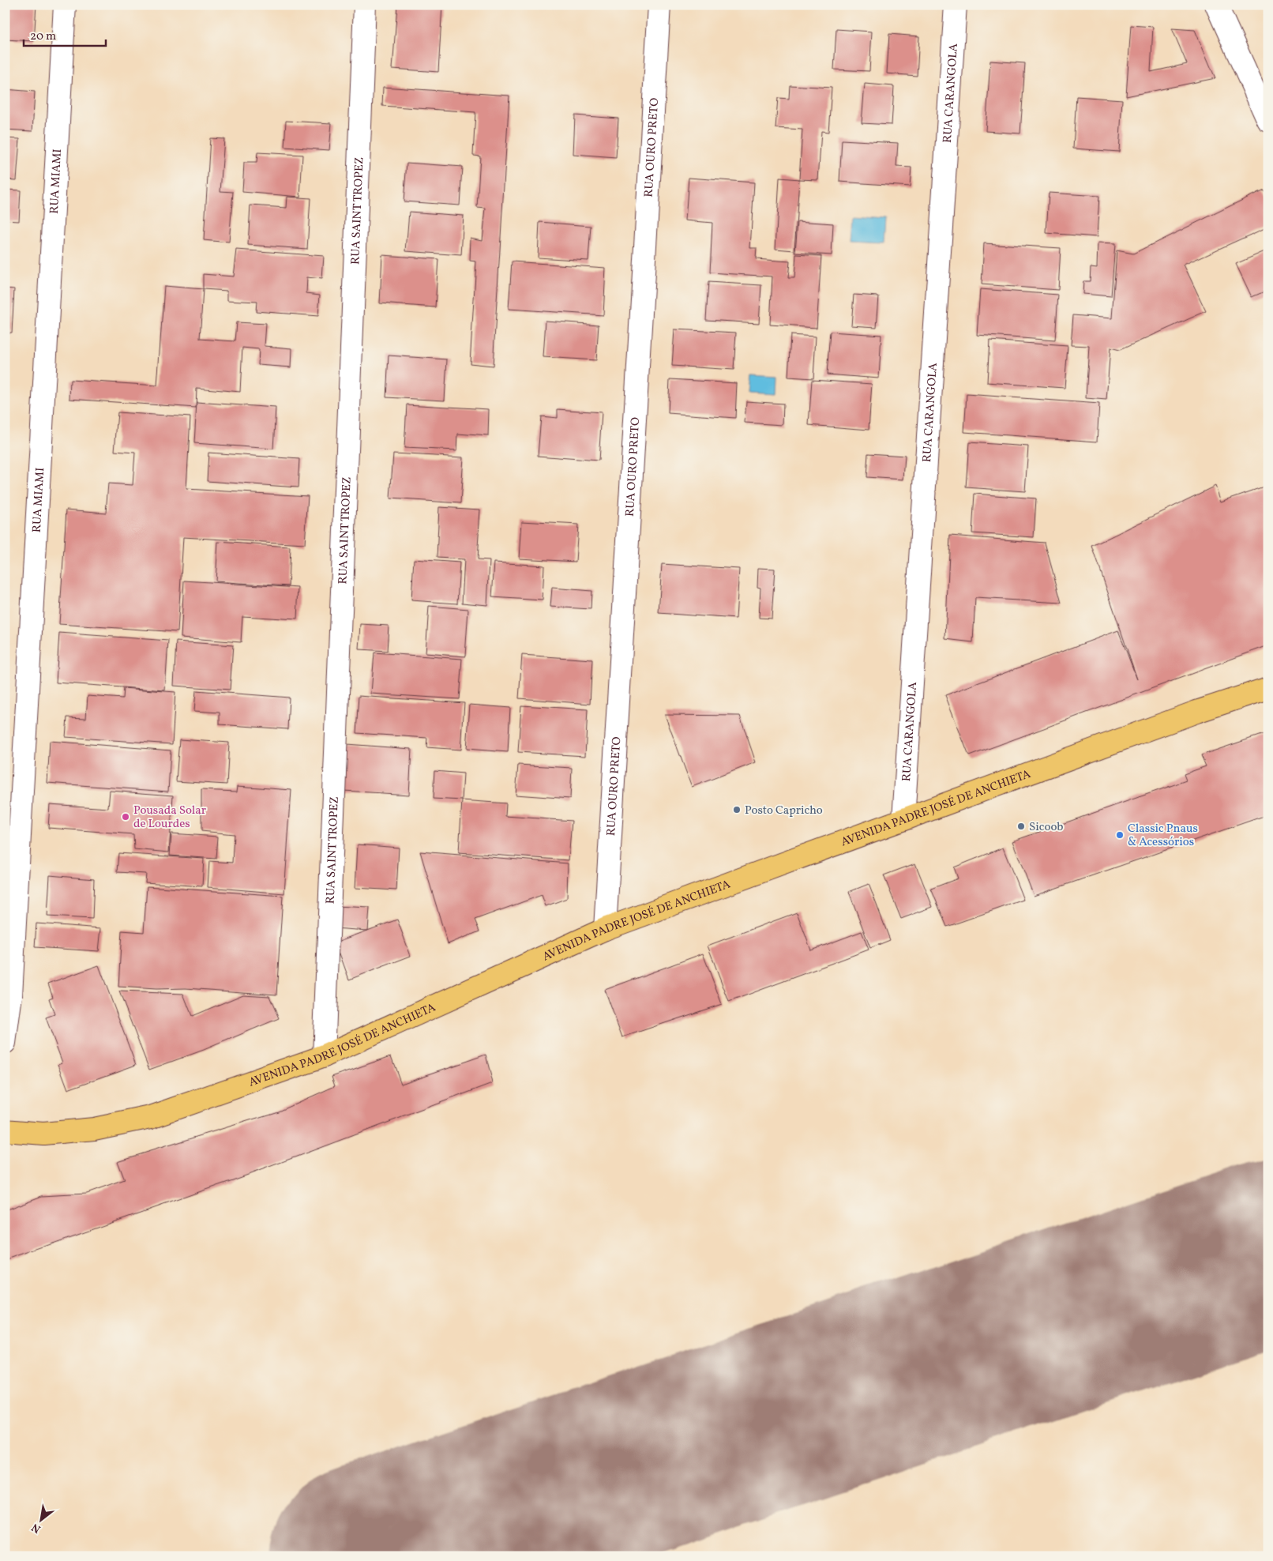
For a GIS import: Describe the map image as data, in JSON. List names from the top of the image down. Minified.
{"streets":{"main road":["AVENIDA PADRE JOSÉ DE ANCHIETA"],"street":["RUA CARANGOLA","RUA OURO PRETO","RUA MIAMI","RUA SAINT TROPEZ"]},"crossings":[["RUA CARANGOLA","AVENIDA PADRE JOSÉ DE ANCHIETA"],["RUA OURO PRETO","AVENIDA PADRE JOSÉ DE ANCHIETA"],["RUA SAINT TROPEZ","AVENIDA PADRE JOSÉ DE ANCHIETA"]],"places":["Posto Capricho","Pousada Solar de Lourdes","Sicoob","Classic Pnaus & Acessórios"],"scale_bar":"20 m","north":"bottom left"}
